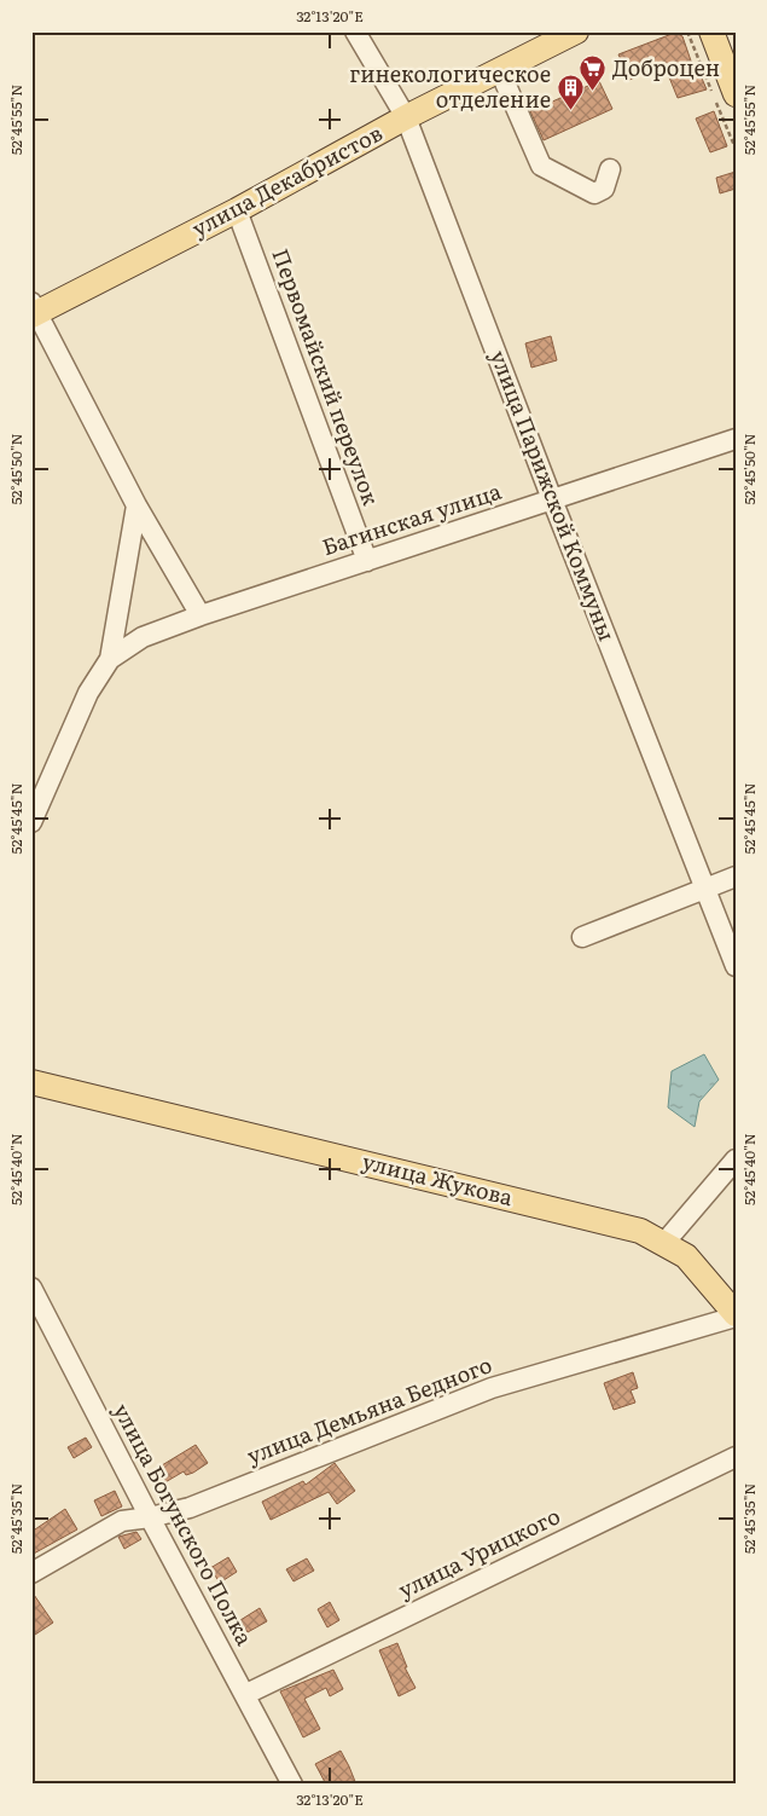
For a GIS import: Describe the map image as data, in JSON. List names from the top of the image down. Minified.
{"streets":{"main road":["улица Декабристов","улица Жукова"],"street":["Первомайский переулок","улица Парижской Коммуны","Багинская улица","улица Демьяна Бедного","улица Богунского Полка","улица Урицкого"]},"crossings":[["улица Декабристов","Первомайский переулок"],["улица Декабристов","улица Парижской Коммуны"],["Первомайский переулок","Багинская улица"],["улица Парижской Коммуны","Багинская улица"],["улица Демьяна Бедного","улица Богунского Полка"],["улица Богунского Полка","улица Урицкого"]],"places":{"supermarket":["Доброцен"],"building":["гинекологическое отделение"]},"coordinates":["32°13'20\"E","52°45'55\"N","52°45'50\"N","52°45'45\"N","52°45'40\"N","52°45'35\"N"]}
